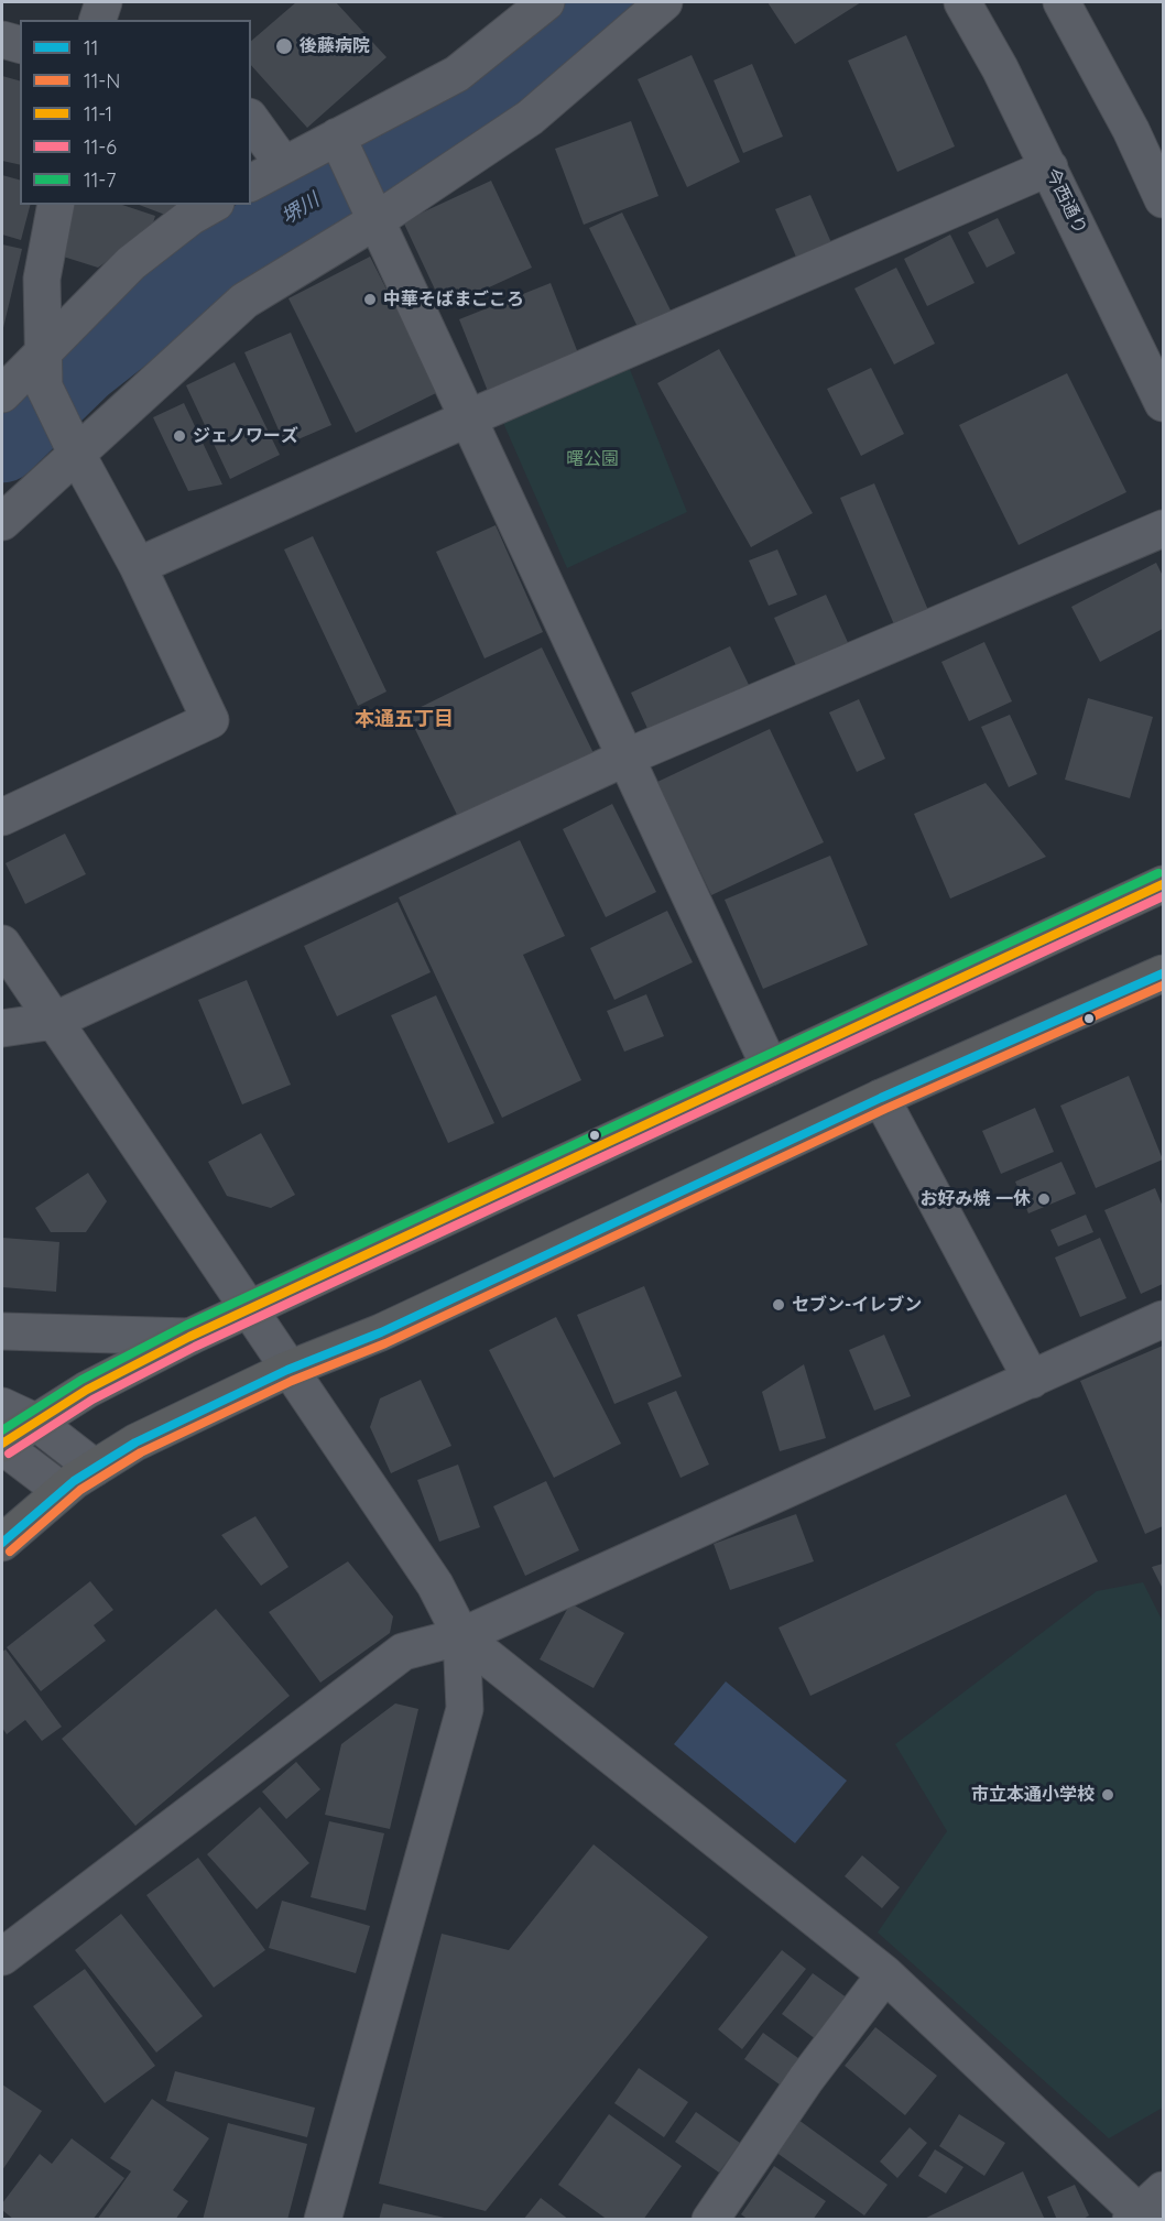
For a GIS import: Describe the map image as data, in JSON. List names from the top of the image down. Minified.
{"streets":{"street":["今西通り"]},"districts":["本通五丁目"],"water":["堺川"],"parks":["曙公園"],"places":["後藤病院","中華そばまごころ","ジェノワーズ","お好み焼 一休","セブン-イレブン","市立本通小学校"],"lines":["transit line 11-7","transit line 11-1","transit line 11-6","transit line 11","transit line 11-N"],"legend":["11","11-N","11-1","11-6","11-7"]}
